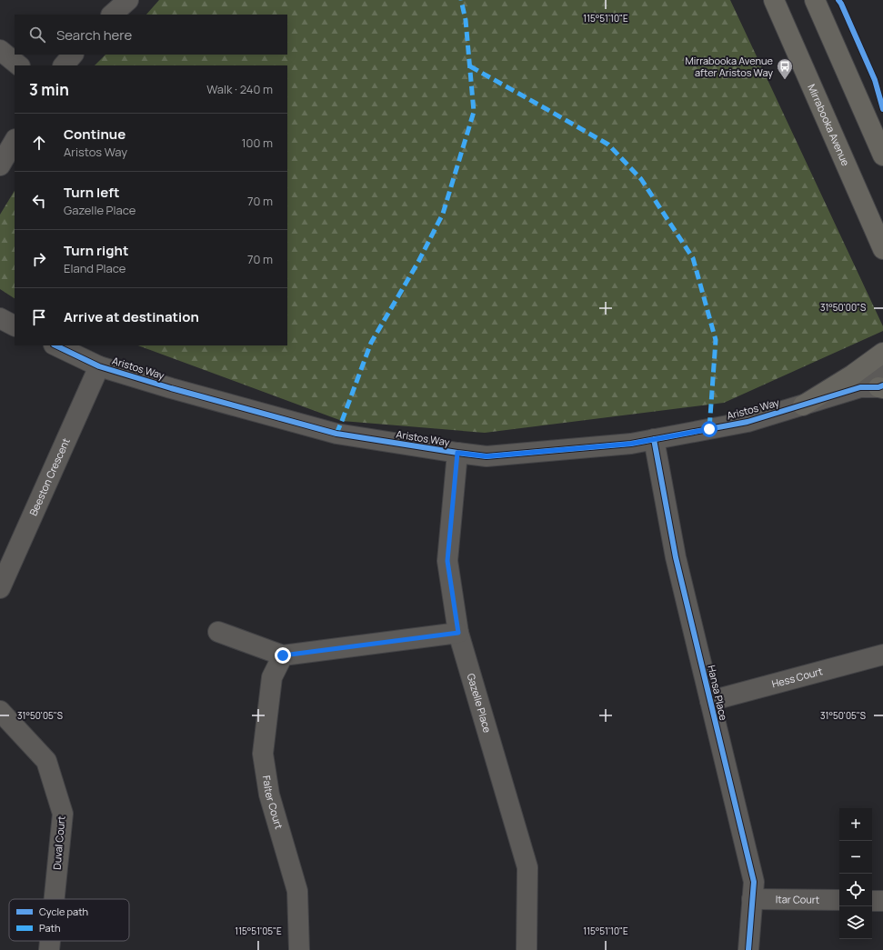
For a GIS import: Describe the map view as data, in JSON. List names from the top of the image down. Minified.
{"streets":{"main road":["Mirrabooka Avenue"],"street":["Aristos Way","Beeston Crescent","Hess Court","Hansa Place","Gazelle Place","Falter Court","Duval Court","Itar Court"]},"crossings":[["Aristos Way","Beeston Crescent"],["Aristos Way","Hansa Place"],["Aristos Way","Gazelle Place"],["Hess Court","Hansa Place"],["Hansa Place","Itar Court"]],"places":{"bus stop":["Mirrabooka Avenue after Aristos Way"]},"legend":["Cycle path","Path"],"page":{"search":"Search here","heading":["3 min","Walk · 240 m"],"list":[["Continue","Aristos Way","100 m"],["Turn left","Gazelle Place","70 m"],["Turn right","Eland Place","70 m"],"Arrive at destination"],"map_buttons":["+","−"]},"coordinates":["115°51'10\"E","31°50'00\"S","31°50'05\"S","115°51'05\"E"]}
